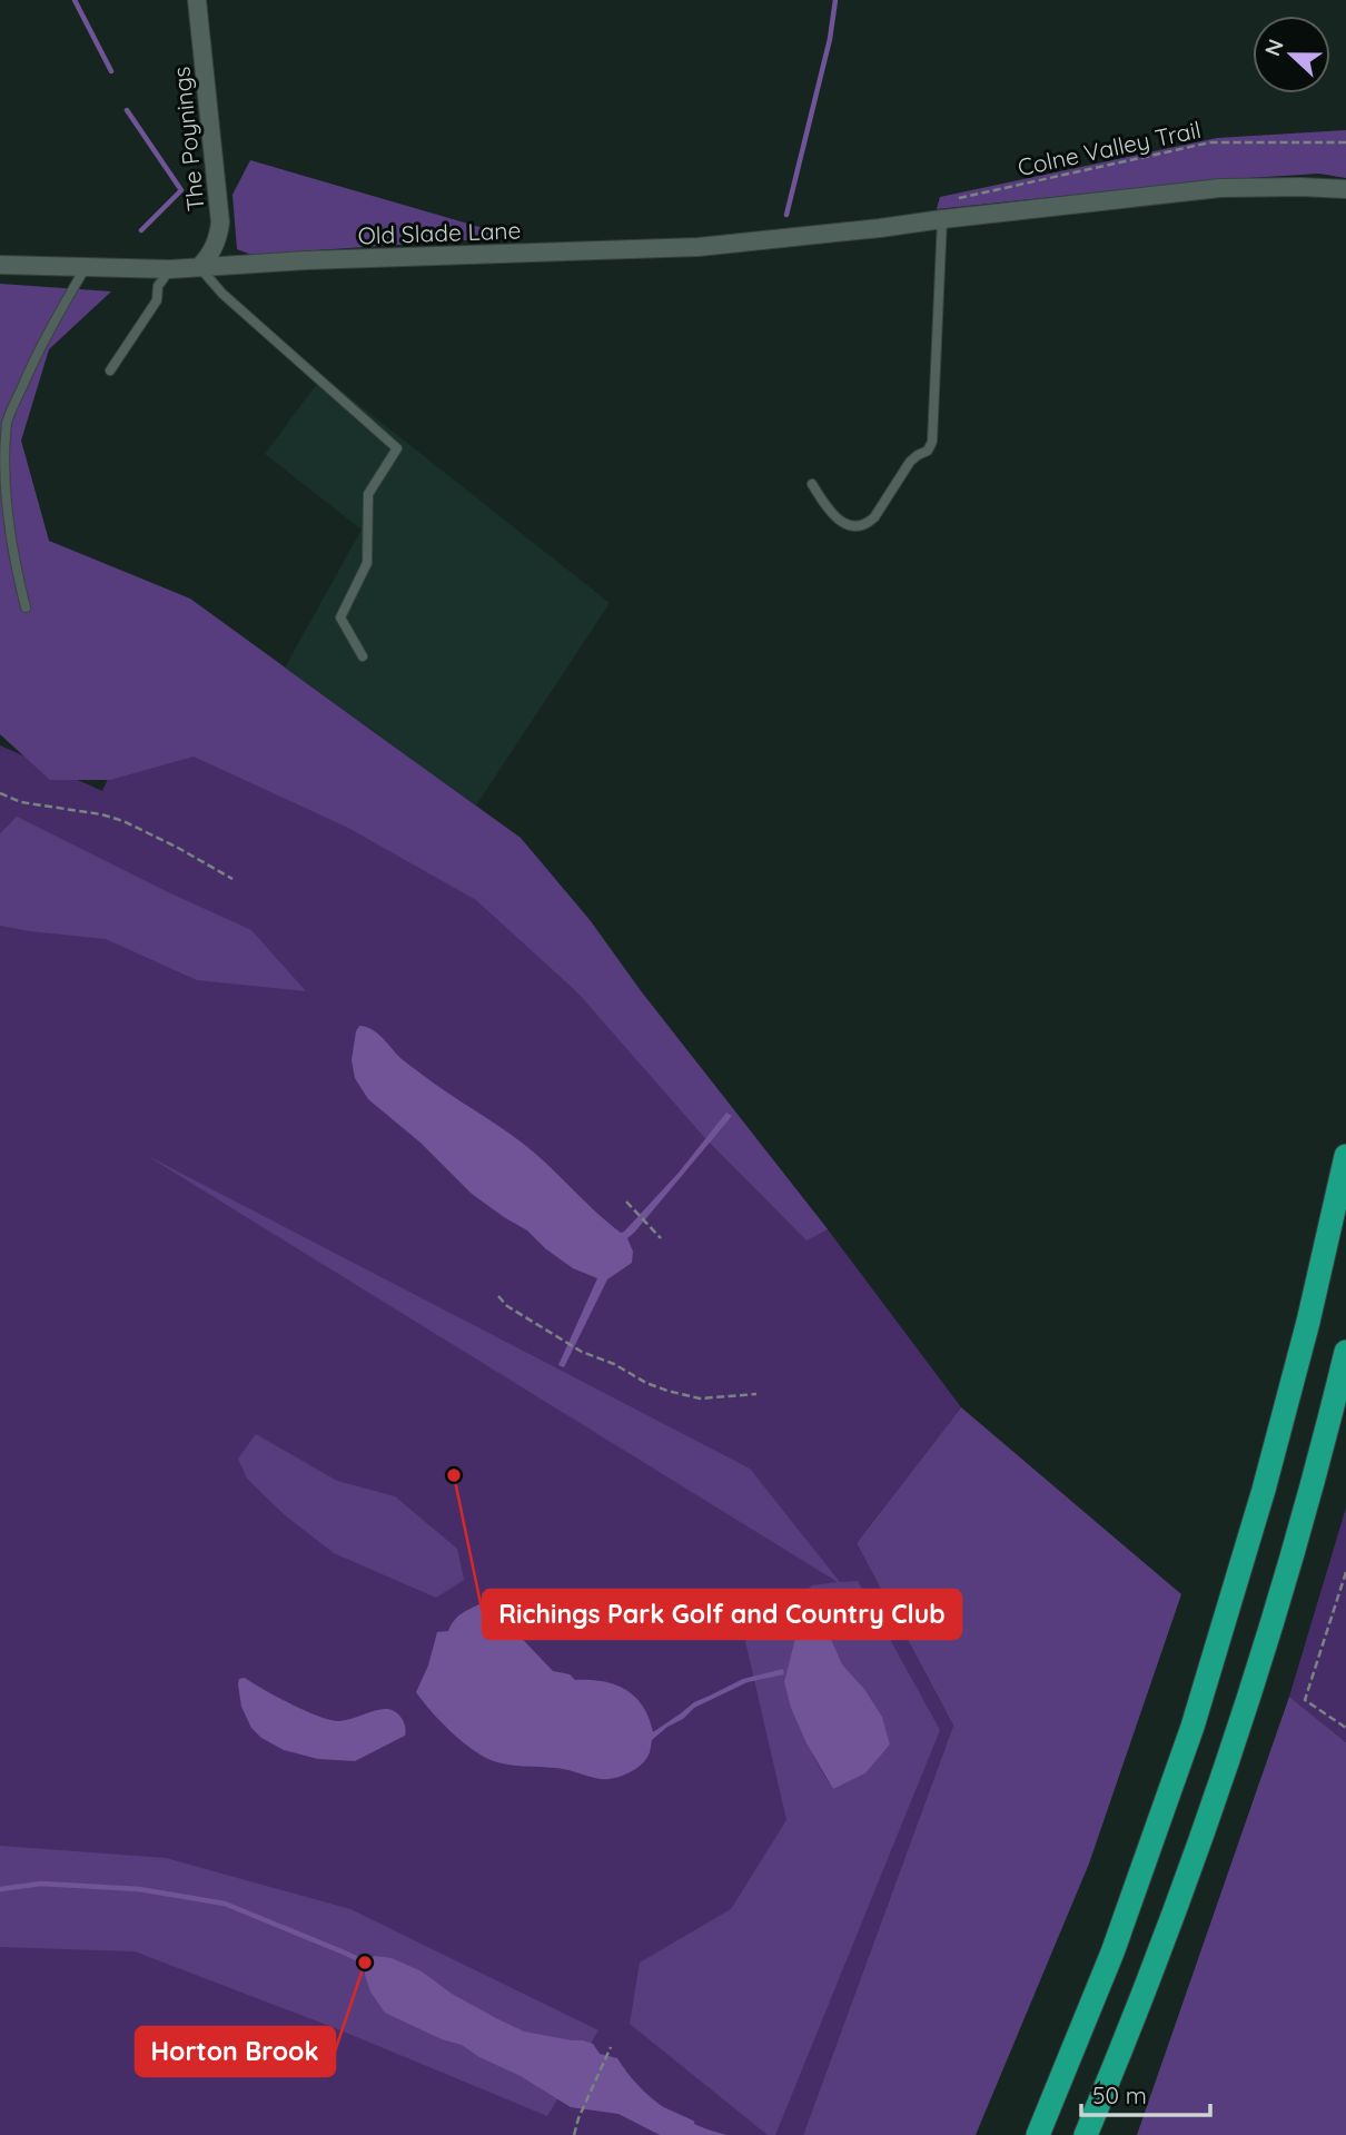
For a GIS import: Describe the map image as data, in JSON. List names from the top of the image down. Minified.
{"streets":{"street":["The Poynings","Old Slade Lane"],"path":["Colne Valley Trail"]},"crossings":[["The Poynings","Old Slade Lane"],["Colne Valley Trail","Old Slade Lane"]],"places":["Richings Park Golf and Country Club","Horton Brook"],"scale_bar":"50 m","north":"left"}
